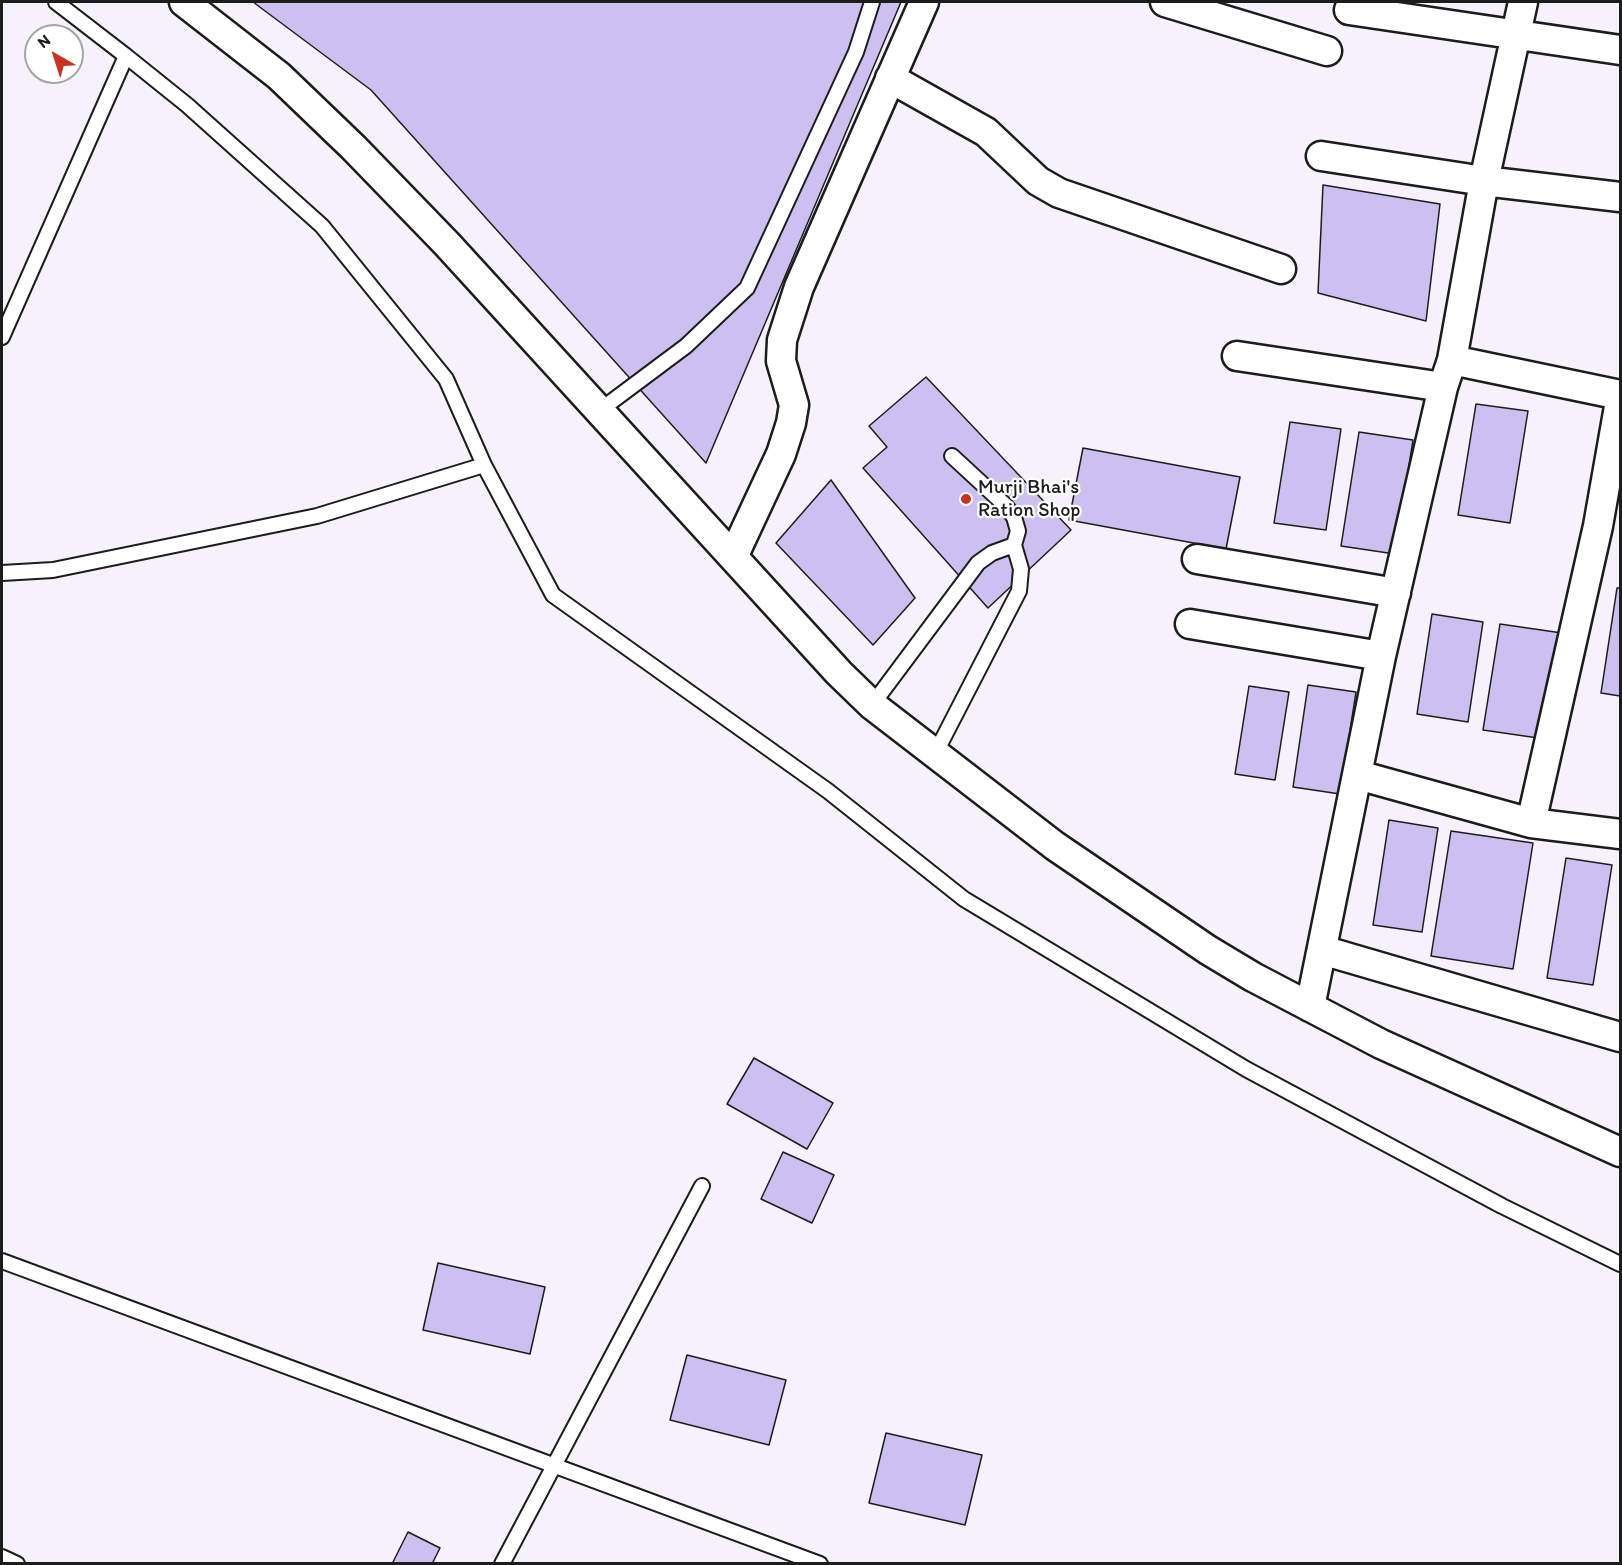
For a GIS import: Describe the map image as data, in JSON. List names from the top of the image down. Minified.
{"places":["Murji Bhai's Ration Shop"],"north":"top left"}
